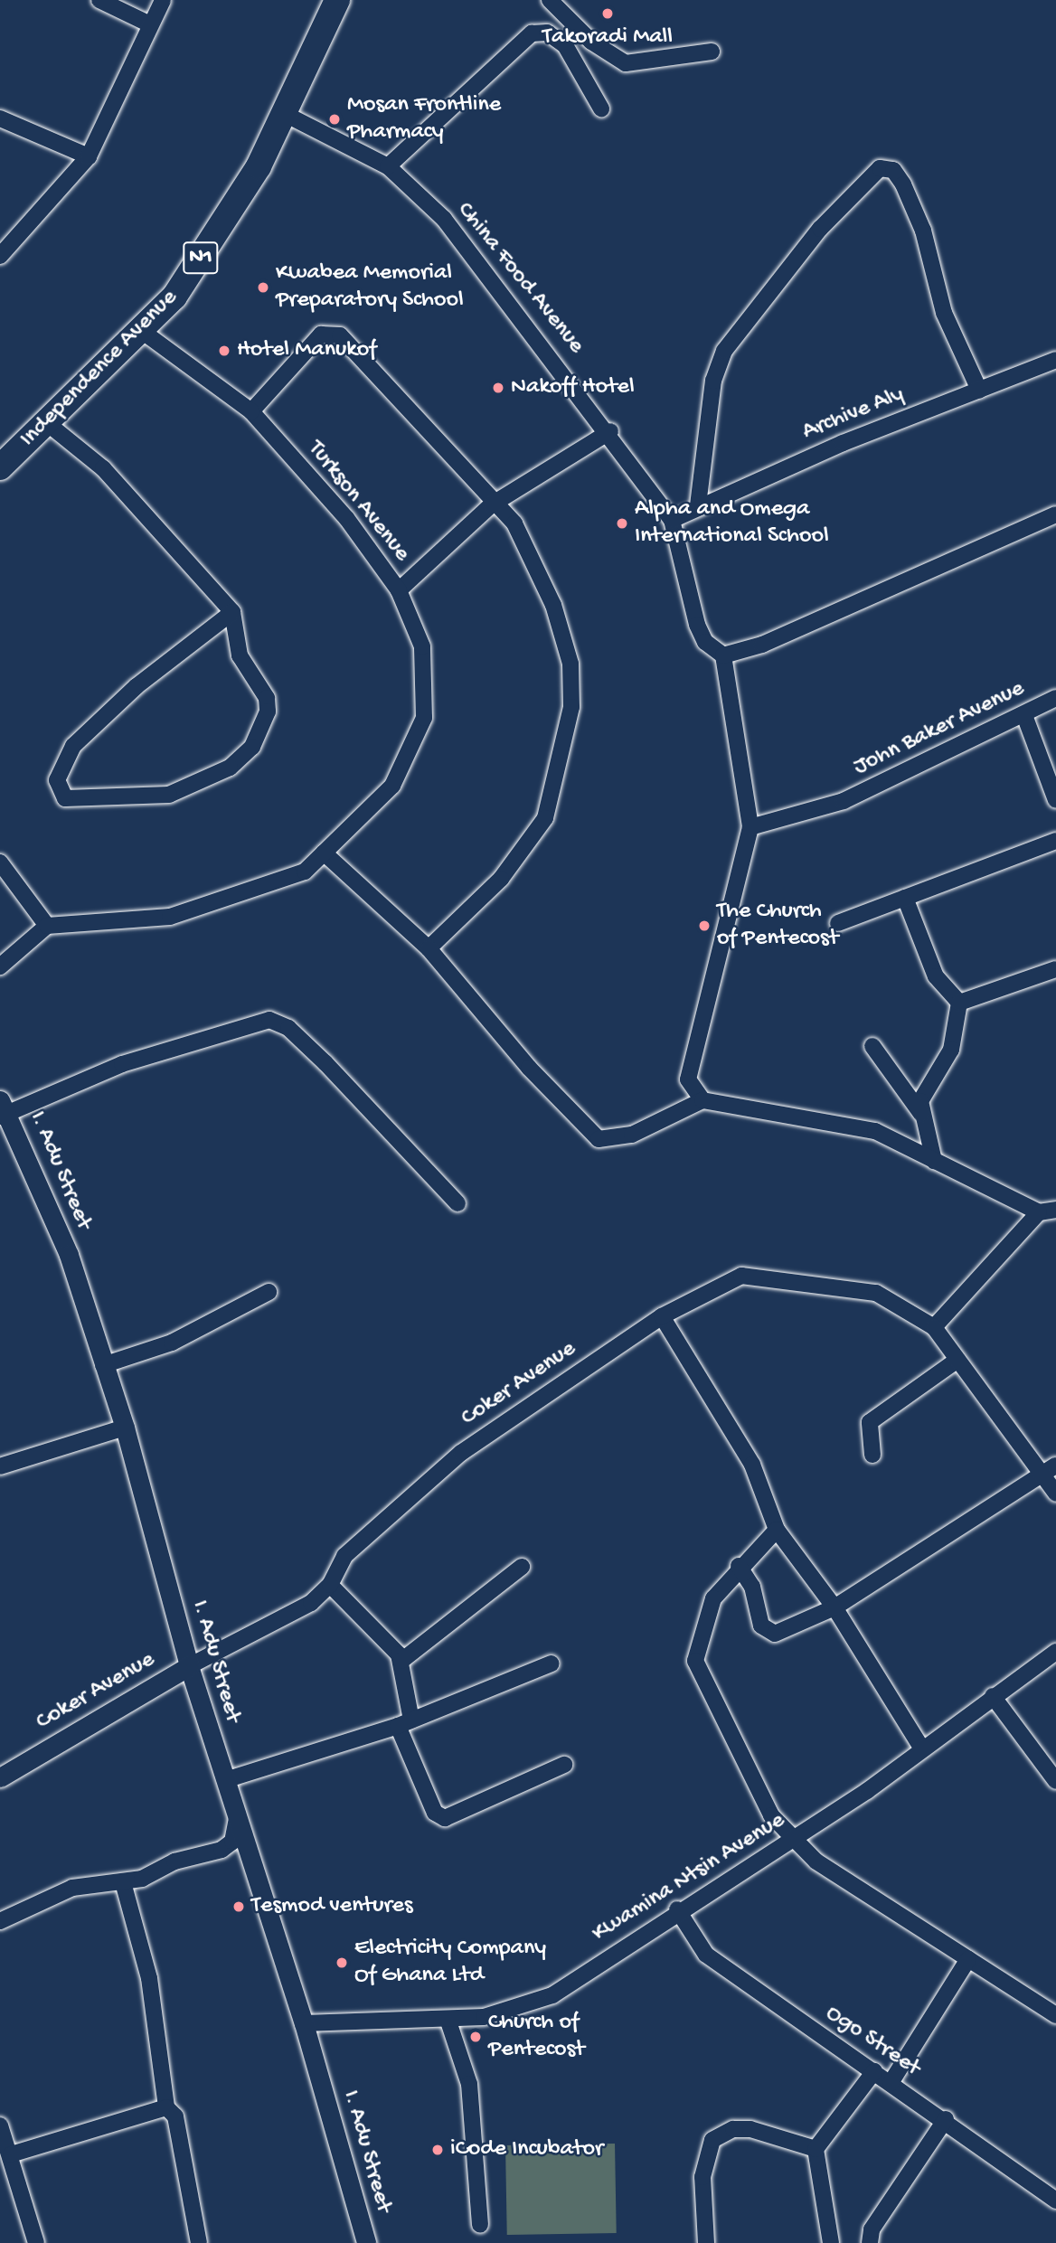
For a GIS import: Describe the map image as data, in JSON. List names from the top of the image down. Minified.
{"streets":{"highway":["N1","Independence Avenue"],"street":["China Food Avenue","Archive Aly","Turkson Avenue","John Baker Avenue","I. Adu Street","Coker Avenue","Kwamina Ntsin Avenue","Ogo Street"]},"crossings":[["China Food Avenue","Independence Avenue"],["China Food Avenue","Archive Aly"],["Independence Avenue","Turkson Avenue"],["I. Adu Street","Coker Avenue"],["I. Adu Street","Kwamina Ntsin Avenue"],["Kwamina Ntsin Avenue","Ogo Street"]],"places":["Takoradi Mall","Mosan Frontline Pharmacy","Kwabea Memorial Preparatory School","Hotel Manukof","Nakoff Hotel","Alpha and Omega International School","The Church of Pentecost","Tesmod ventures","Electricity Company Of Ghana Ltd","Church of Pentecost","iCode Incubator"]}
